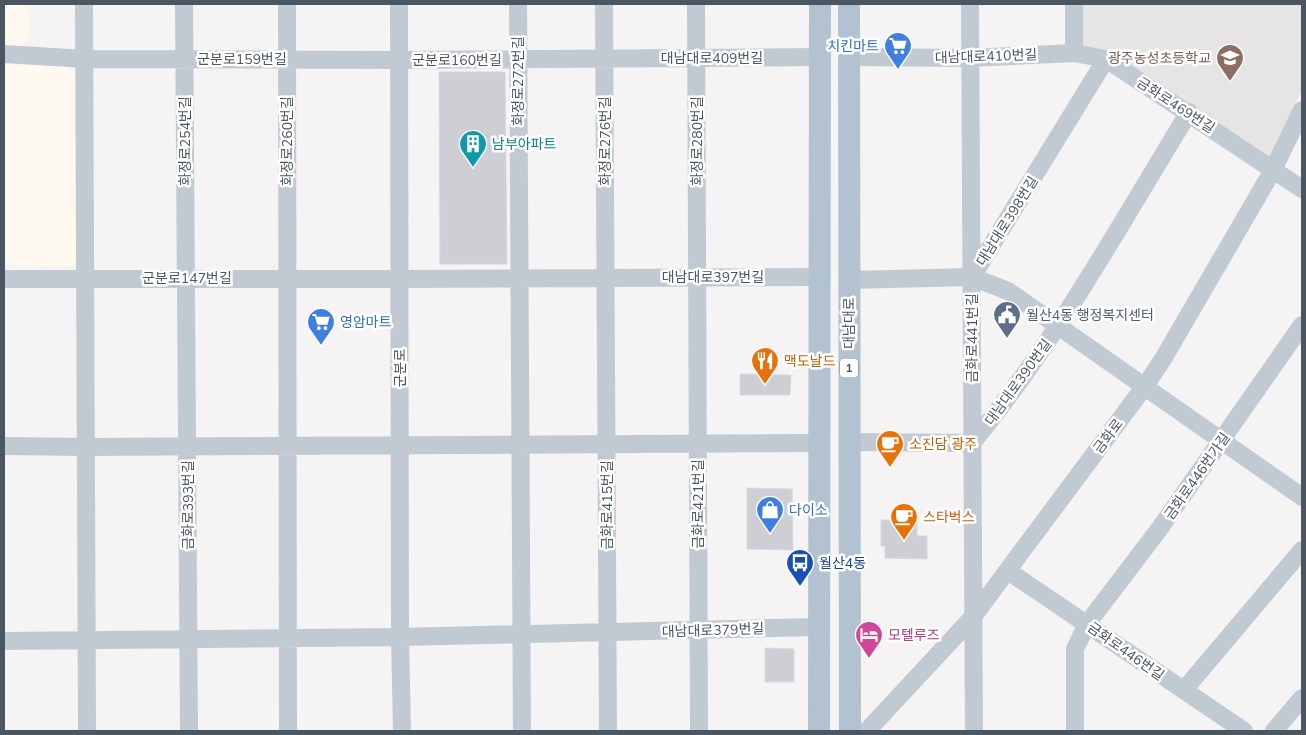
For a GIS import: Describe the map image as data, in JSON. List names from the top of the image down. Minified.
{"streets":{"main road":["대남대로","1"],"street":["대남대로410번길","대남대로409번길","군분로159번길","군분로160번길","화정로272번길","금화로469번길","화정로254번길","화정로260번길","화정로276번길","화정로280번길","대남대로398번길","대남대로397번길","군분로147번길","금화로441번길","군분로","대남대로390번길","금화로","금화로446번가길","금화로421번길","금화로393번길","금화로415번길","대남대로379번길","금화로446번길"]},"crossings":[["대남대로410번길","금화로469번길"],["대남대로410번길","대남대로"],["대남대로410번길","금화로441번길"],["대남대로409번길","군분로160번길"],["대남대로409번길","화정로276번길"],["대남대로409번길","화정로280번길"],["군분로159번길","군분로160번길"],["군분로159번길","화정로254번길"],["군분로159번길","화정로260번길"],["군분로159번길","군분로"],["군분로160번길","화정로272번길"],["군분로160번길","화정로276번길"],["군분로160번길","군분로"],["화정로272번길","대남대로397번길"],["화정로272번길","군분로147번길"],["화정로272번길","대남대로379번길"],["금화로469번길","대남대로398번길"],["금화로469번길","대남대로390번길"],["금화로469번길","금화로"],["화정로254번길","군분로147번길"],["화정로254번길","금화로393번길"],["화정로260번길","군분로147번길"],["화정로276번길","대남대로397번길"],["화정로276번길","금화로415번길"],["화정로280번길","대남대로397번길"],["화정로280번길","금화로421번길"],["대남대로398번길","대남대로"],["대남대로398번길","금화로441번길"],["대남대로397번길","군분로147번길"],["대남대로397번길","금화로421번길"],["대남대로397번길","금화로415번길"],["군분로147번길","군분로"],["군분로147번길","금화로393번길"],["금화로441번길","대남대로390번길"],["금화로441번길","금화로"],["군분로","대남대로379번길"],["금화로","금화로446번길"],["금화로446번가길","금화로446번길"],["금화로421번길","대남대로379번길"],["금화로393번길","대남대로379번길"],["금화로415번길","대남대로379번길"]],"places":{"supermarket":["치킨마트","영암마트"],"school or university":["광주농성초등학교"],"building":["남부아파트"],"public building":["월산4동 행정복지센터"],"restaurant":["맥도날드"],"cafe":["소진담 광주","스타벅스"],"shop":["다이소"],"bus stop":["월산4동"],"hotel":["모텔루즈"]}}
